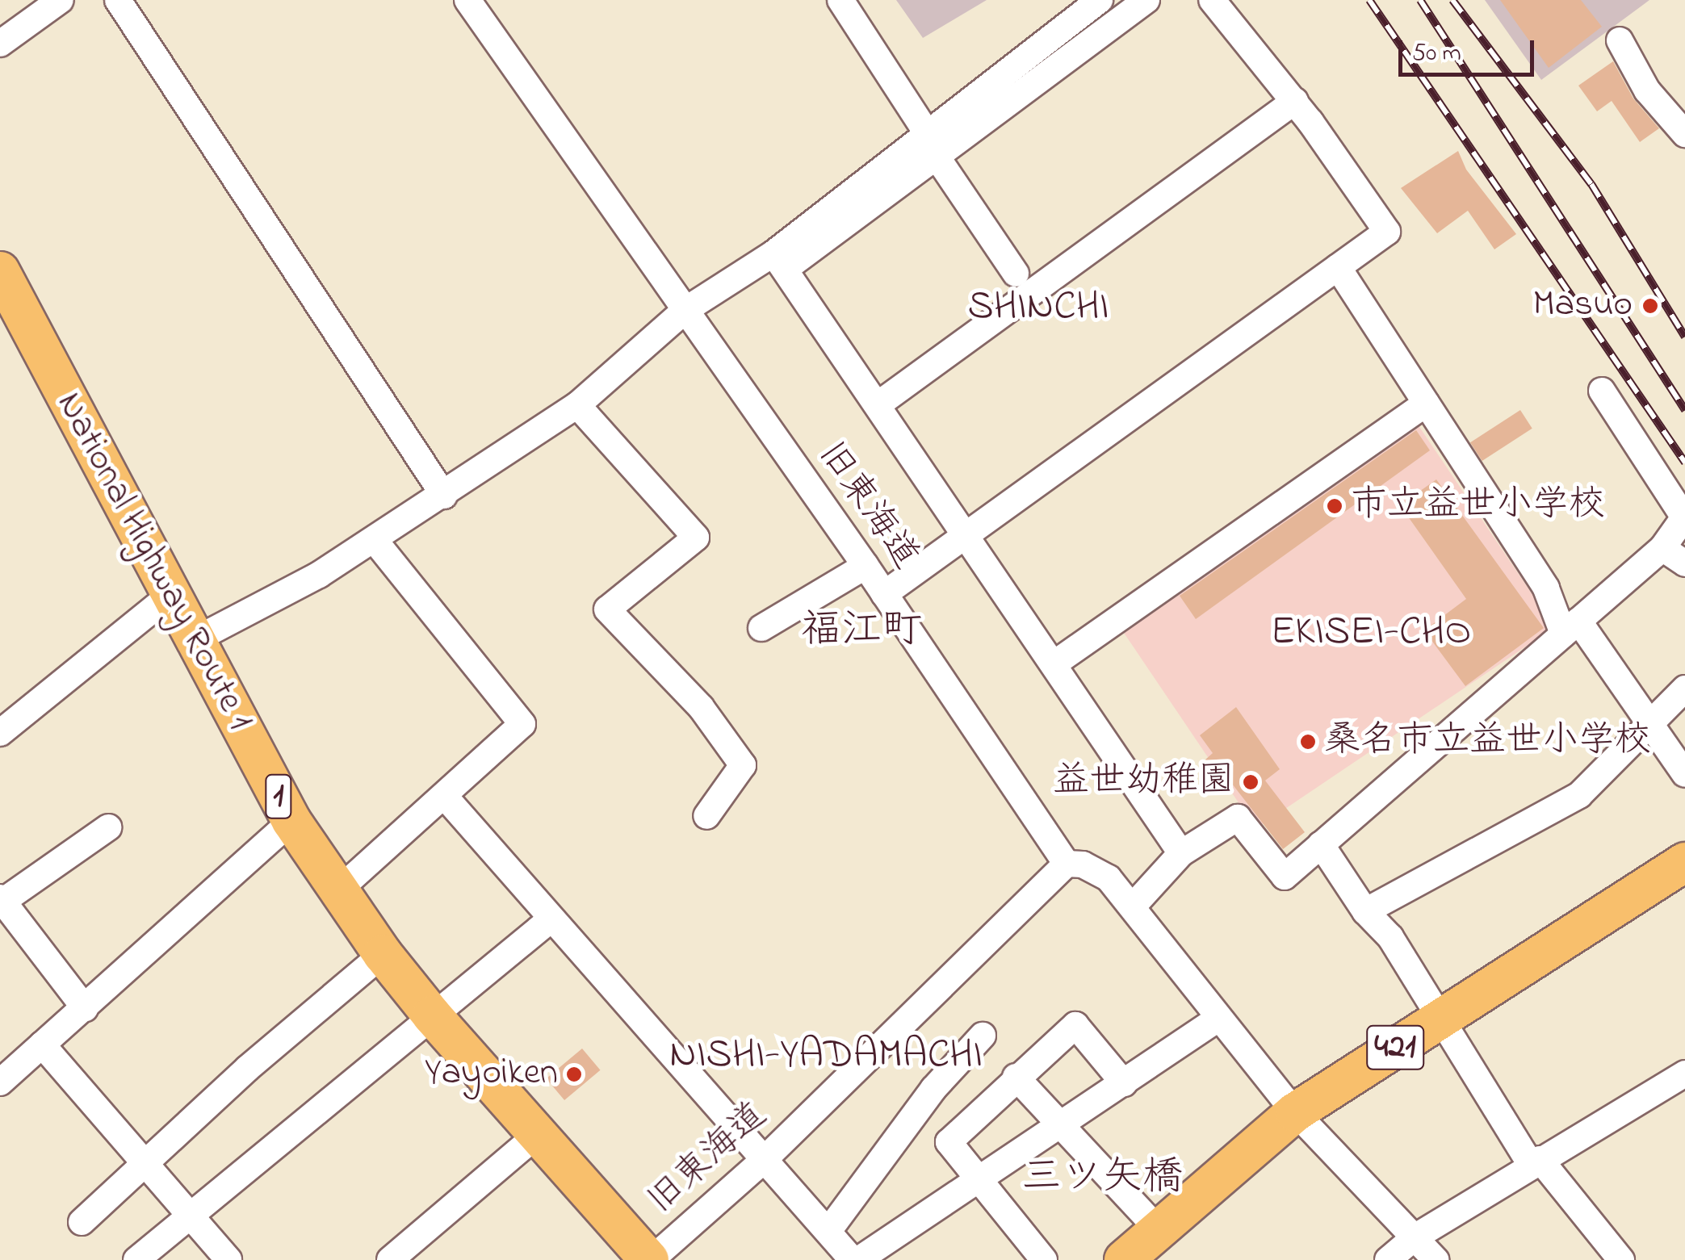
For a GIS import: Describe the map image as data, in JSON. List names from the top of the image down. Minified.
{"streets":{"highway":["National Highway Route 1","1","421"],"street":["旧東海道"]},"crossings":[["旧東海道","National Highway Route 1"]],"districts":["SHINCHI","福江町","EKISEI-CHO","NISHI-YADAMACHI","三ツ矢橋"],"places":["Masuo","市立益世小学校","桑名市立益世小学校","益世幼稚園","Yayoiken"],"scale_bar":"50 m"}
